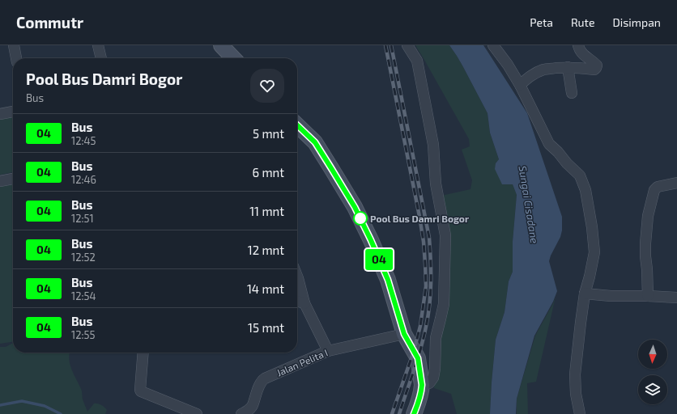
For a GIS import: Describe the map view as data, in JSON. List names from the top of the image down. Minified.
{"streets":{"street":["Jalan Pelita I"]},"water":["Sungai Cisadane"],"places":["Pool Bus Damri Bogor"],"lines":["bus line 04"],"north":"bottom","page":{"header":"Commutr","nav":["Peta","Rute","Disimpan"],"on_map":"04","heading":["Pool Bus Damri Bogor","Bus"],"list":[{"mark":"04","name":"Bus","note":"12:45","value":"5 mnt"},{"mark":"04","name":"Bus","note":"12:46","value":"6 mnt"},{"mark":"04","name":"Bus","note":"12:51","value":"11 mnt"},{"mark":"04","name":"Bus","note":"12:52","value":"12 mnt"},{"mark":"04","name":"Bus","note":"12:54","value":"14 mnt"},{"mark":"04","name":"Bus","note":"12:55","value":"15 mnt"}]}}
